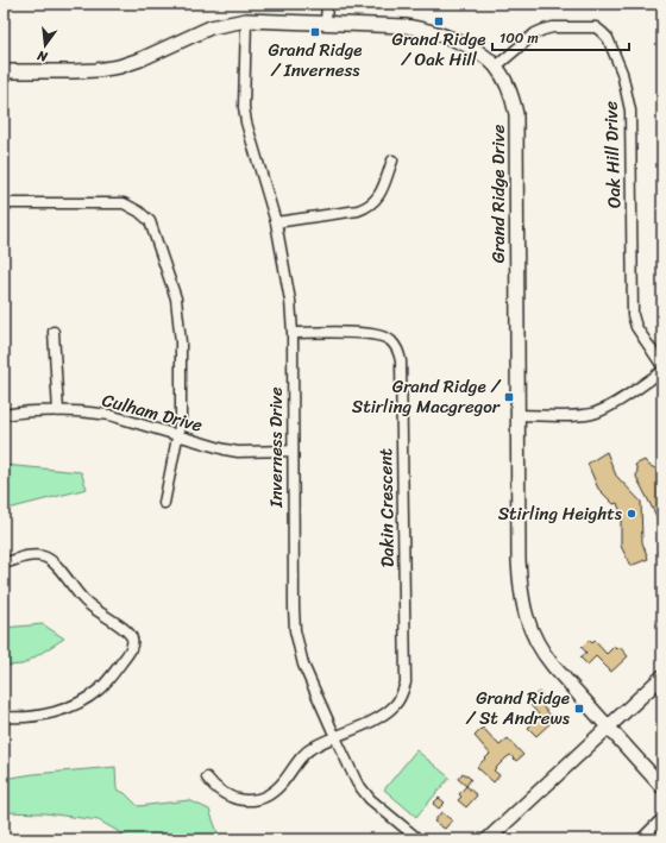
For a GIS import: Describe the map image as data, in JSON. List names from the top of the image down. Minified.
{"streets":{"street":["Oak Hill Drive","Grand Ridge Drive","Culham Drive","Inverness Drive","Dakin Crescent"]},"crossings":[["Oak Hill Drive","Grand Ridge Drive"],["Grand Ridge Drive","Inverness Drive"],["Culham Drive","Inverness Drive"],["Inverness Drive","Dakin Crescent"]],"places":{"transit":["Grand Ridge / Oak Hill","Grand Ridge / Inverness","Grand Ridge / Stirling Macgregor","Grand Ridge / St Andrews"],"other":["Stirling Heights"]},"scale_bar":"100 m","north":"bottom"}
